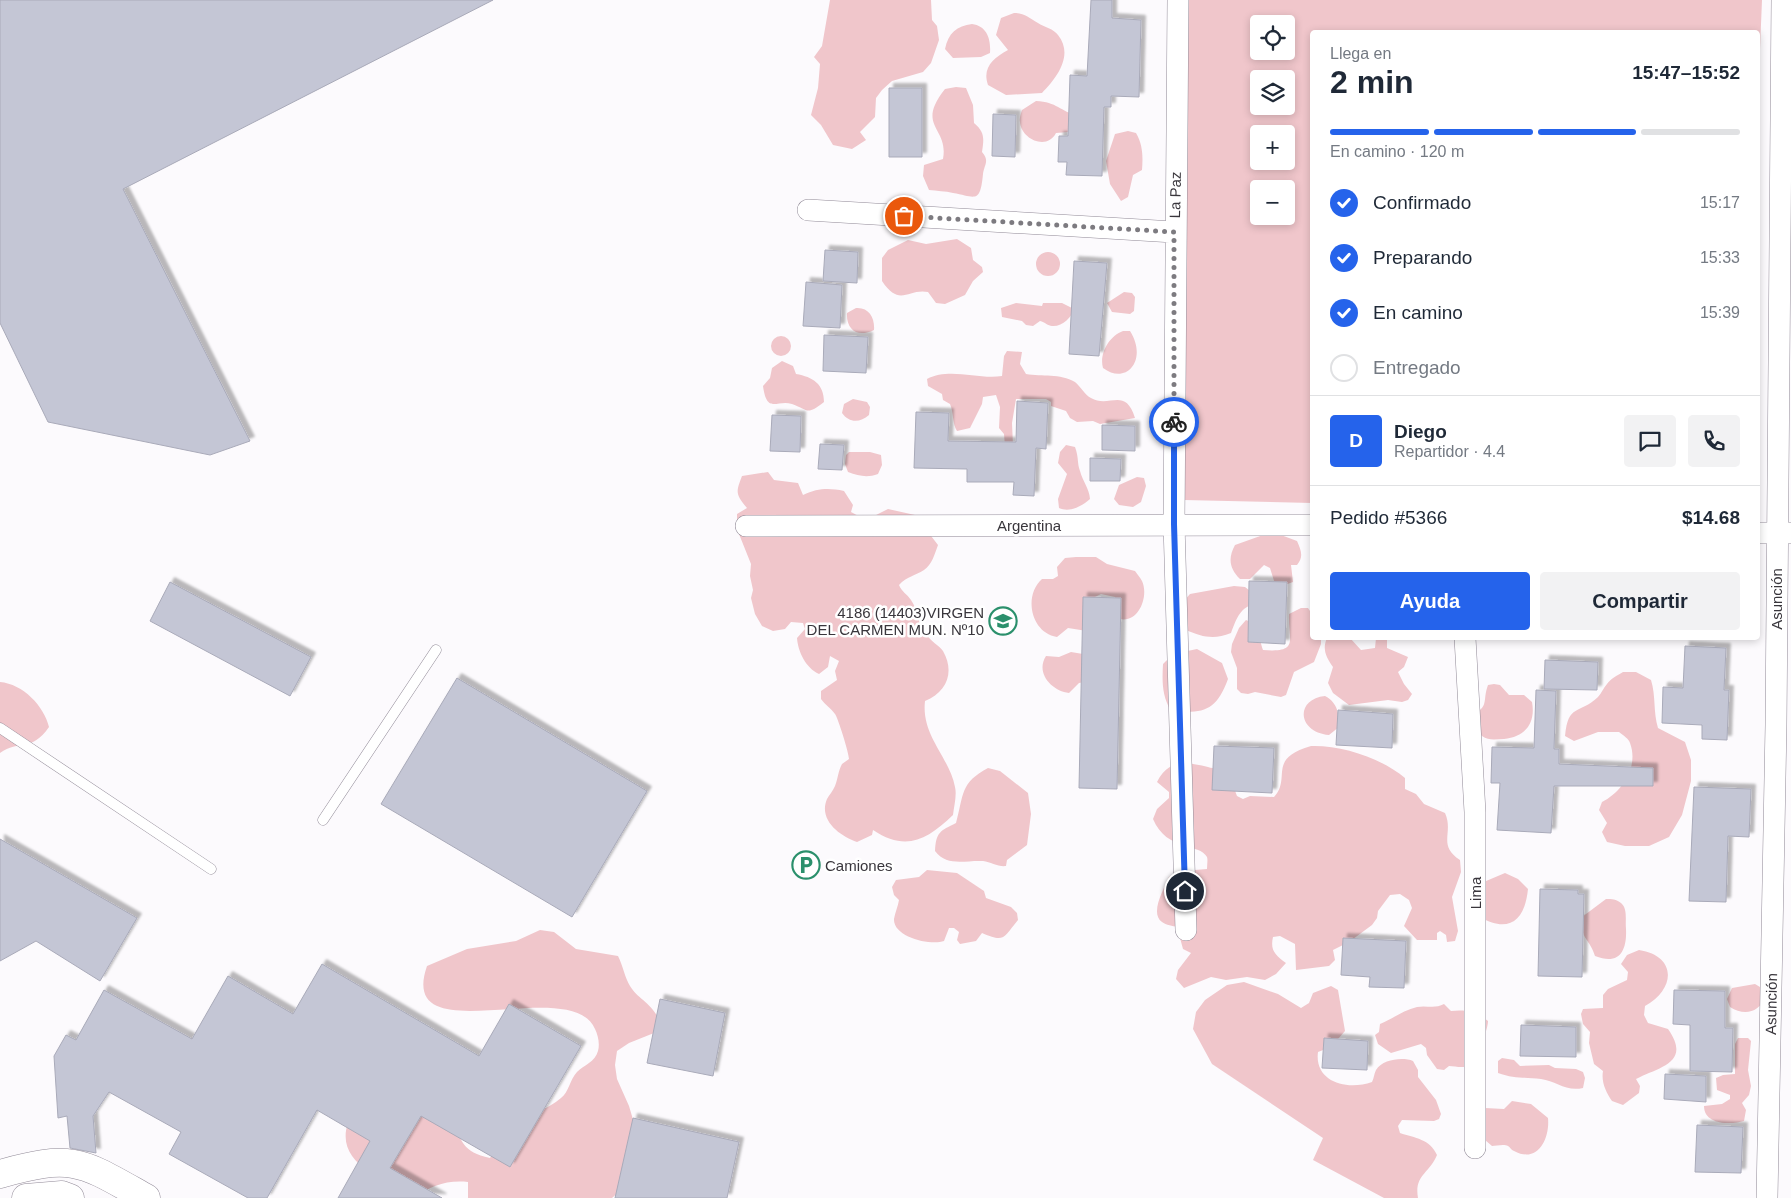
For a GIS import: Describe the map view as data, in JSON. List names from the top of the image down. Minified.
{"streets":{"street":["La Paz","Argentina","Asunción","Lima"]},"crossings":[["La Paz","Argentina"]],"places":{"school or university":["4186 (14403)VIRGEN DEL CARMEN MUN. Nº10"],"parking":["Camiones"]},"page":{"map_buttons":["+","−"],"heading":["2 min","Llega en","15:47–15:52"],"panel":["Diego","Repartidor · 4.4","Pedido #5366","$14.68"],"bar":"En camino · 120 m","list":[["Confirmado","15:17"],["Preparando","15:33"],["En camino","15:39"],"Entregado"],"round":"D","buttons":["Ayuda","Compartir"]}}
